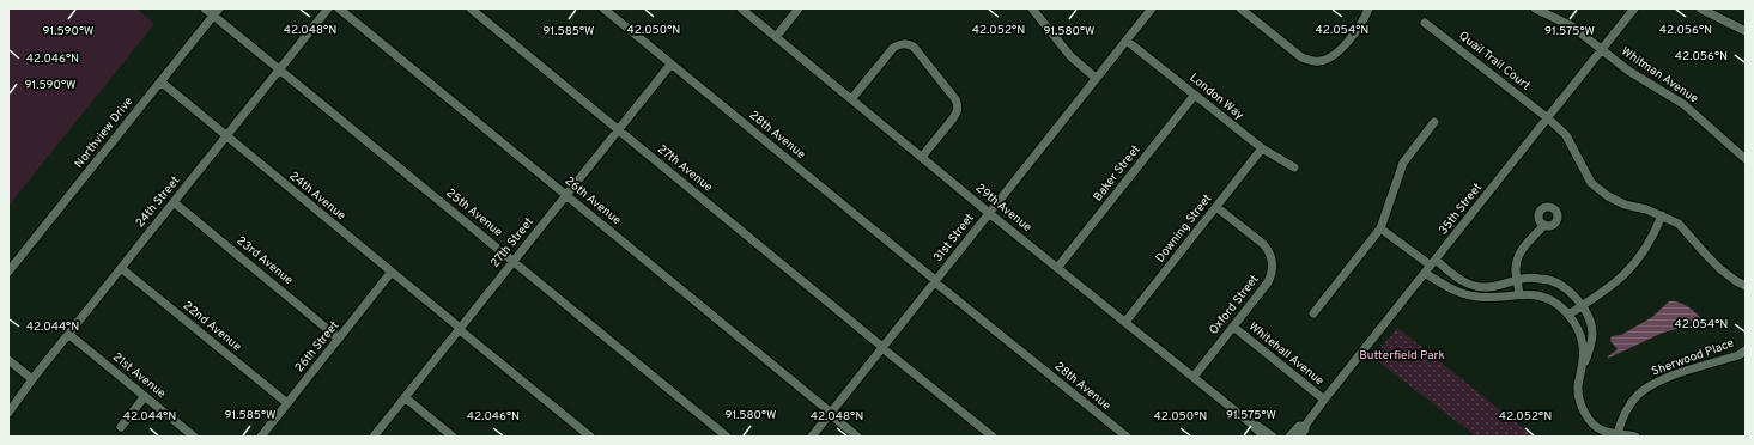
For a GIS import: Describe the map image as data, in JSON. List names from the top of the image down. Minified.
{"streets":{"street":["Quail Trail Court","Whitman Avenue","London Way","Northview Drive","28th Avenue","27th Avenue","Baker Street","24th Avenue","26th Avenue","24th Street","29th Avenue","35th Street","25th Avenue","Downing Street","31st Street","27th Street","23rd Avenue","Oxford Street","22nd Avenue","26th Street","Whitehall Avenue","Sherwood Place","21st Avenue"]},"crossings":[["Quail Trail Court","35th Street"],["Whitman Avenue","35th Street"],["London Way","Baker Street"],["London Way","Downing Street"],["London Way","31st Street"],["Northview Drive","24th Avenue"],["Northview Drive","25th Avenue"],["28th Avenue","31st Street"],["28th Avenue","27th Street"],["27th Avenue","31st Street"],["27th Avenue","27th Street"],["Baker Street","29th Avenue"],["24th Avenue","24th Street"],["24th Avenue","27th Street"],["24th Avenue","26th Street"],["26th Avenue","31st Street"],["26th Avenue","27th Street"],["24th Street","25th Avenue"],["24th Street","23rd Avenue"],["24th Street","22nd Avenue"],["24th Street","21st Avenue"],["29th Avenue","Downing Street"],["29th Avenue","31st Street"],["29th Avenue","Oxford Street"],["35th Street","Whitehall Avenue"],["25th Avenue","27th Street"],["Downing Street","Oxford Street"],["23rd Avenue","26th Street"],["Oxford Street","Whitehall Avenue"],["22nd Avenue","26th Street"]],"parks":["Butterfield Park"],"coordinates":["42.048°N","42.050°N","42.052°N","42.054°N","42.056°N","91.585°W","91.580°W","91.590°W","91.575°W","42.046°N","42.044°N"]}
